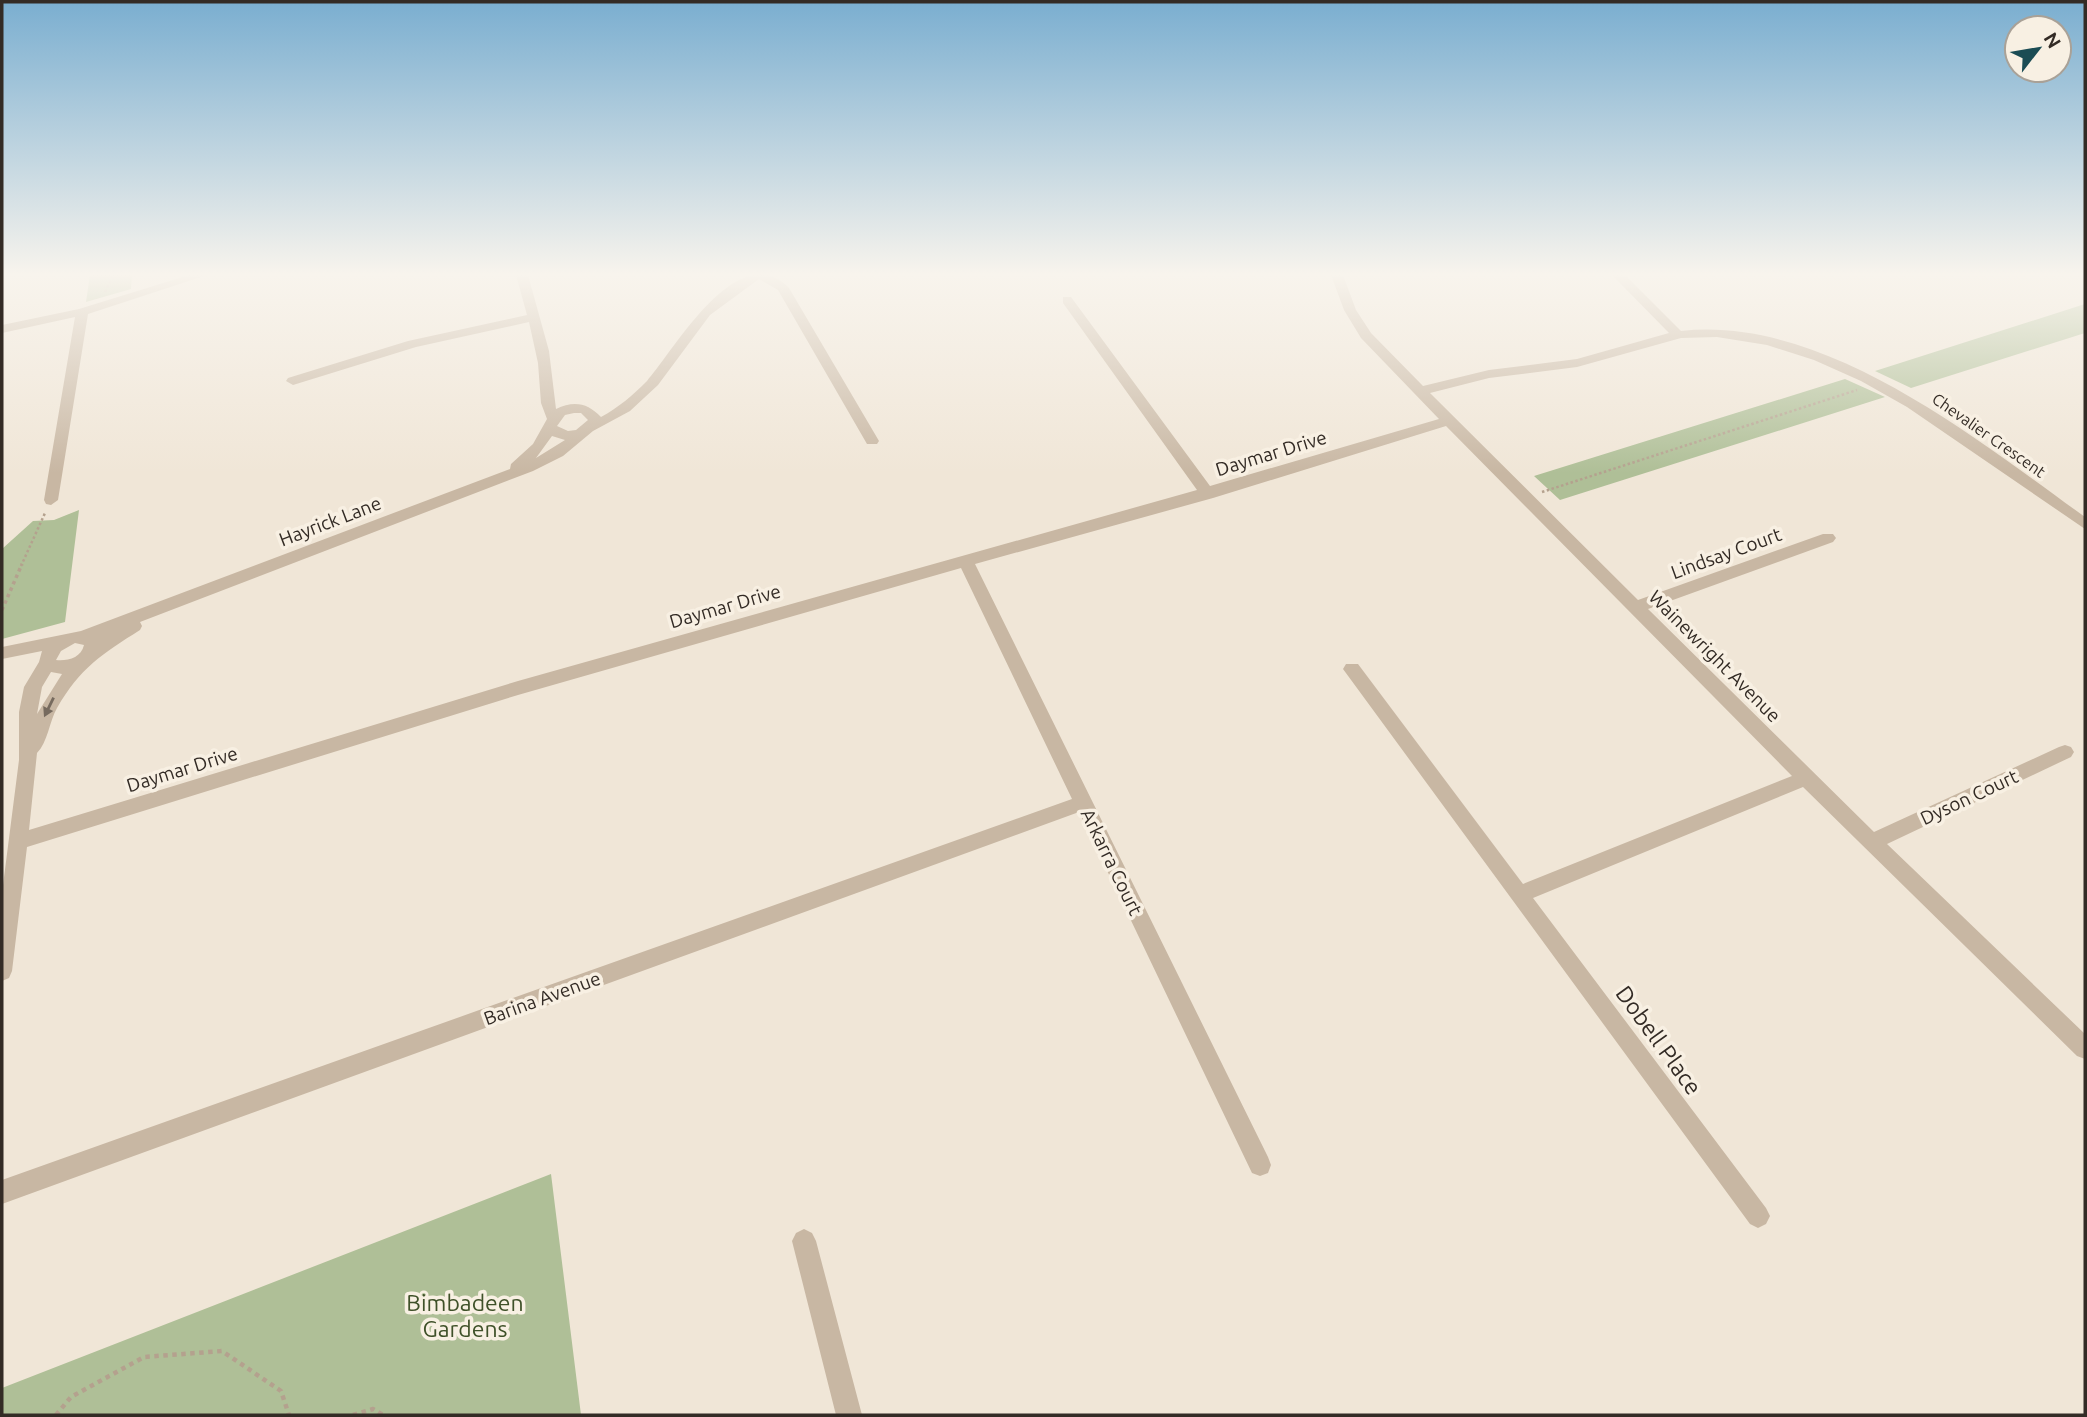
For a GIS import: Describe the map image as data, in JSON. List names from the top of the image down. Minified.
{"streets":{"street":["Chevalier Crescent","Daymar Drive","Hayrick Lane","Lindsay Court","Wainewright Avenue","Dyson Court","Arkarra Court","Barina Avenue","Dobell Place"]},"crossings":[["Chevalier Crescent","Wainewright Avenue"],["Daymar Drive","Wainewright Avenue"],["Daymar Drive","Arkarra Court"],["Lindsay Court","Wainewright Avenue"],["Wainewright Avenue","Dyson Court"],["Arkarra Court","Barina Avenue"]],"parks":["Bimbadeen Gardens"],"north":"top right"}
